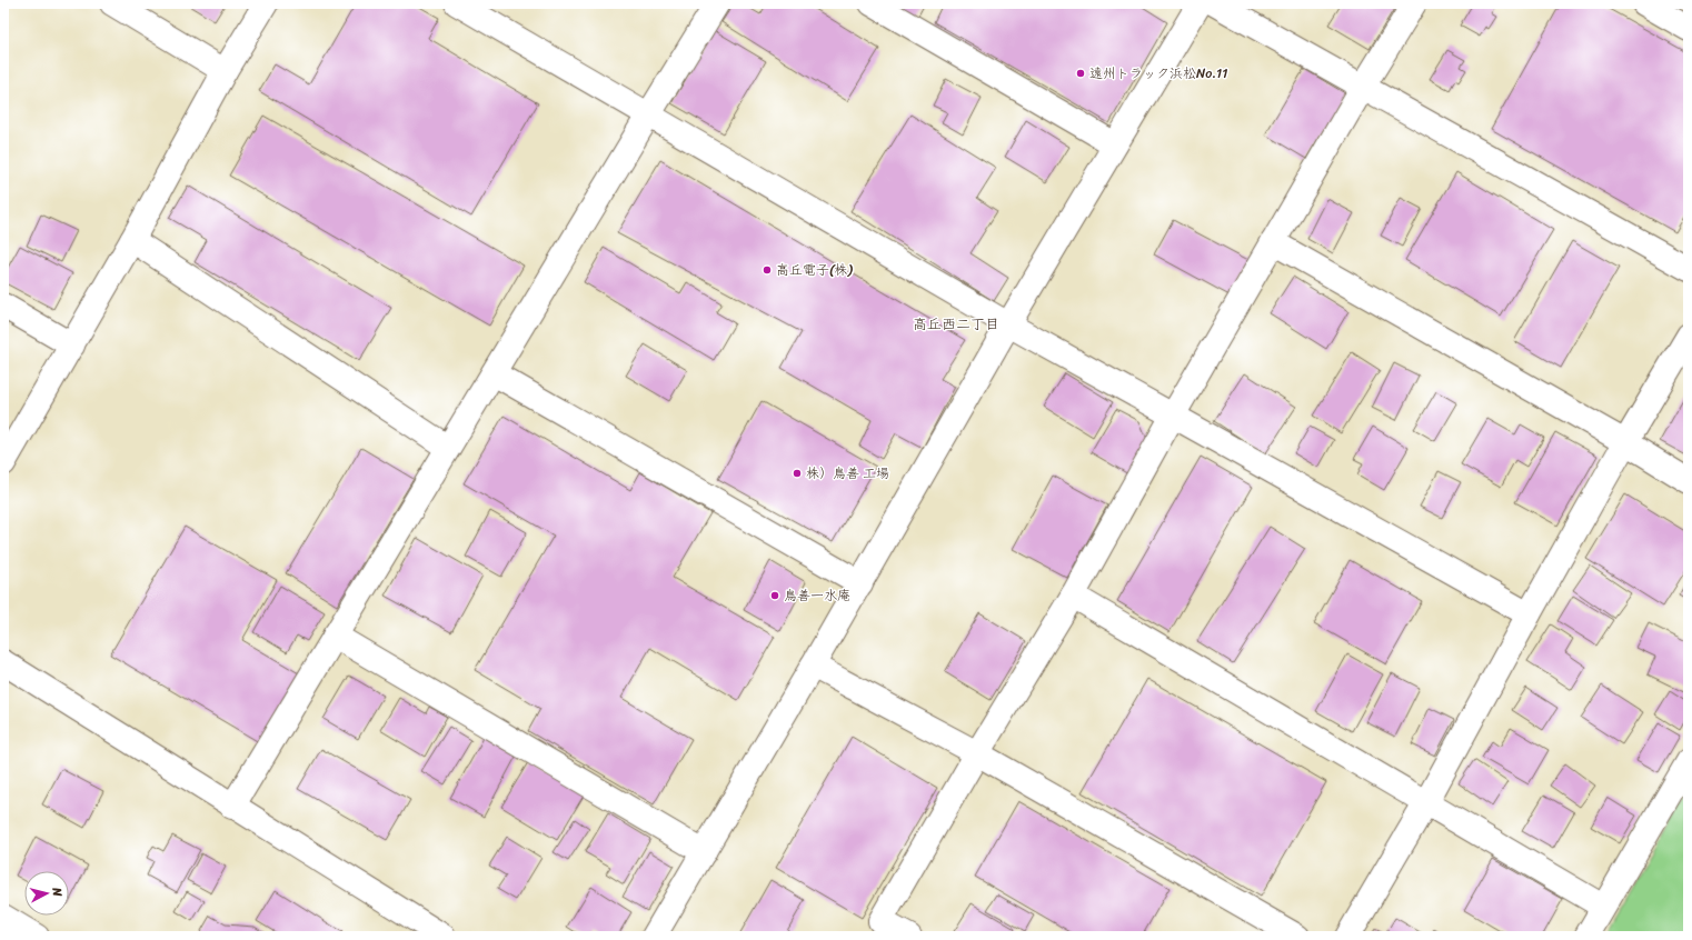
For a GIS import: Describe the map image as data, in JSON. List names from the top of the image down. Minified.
{"districts":["高丘西二丁目"],"places":["遠州トラック浜松No.11","高丘電子(株)","株）鳥善 工場","鳥善一水庵"],"north":"right"}
